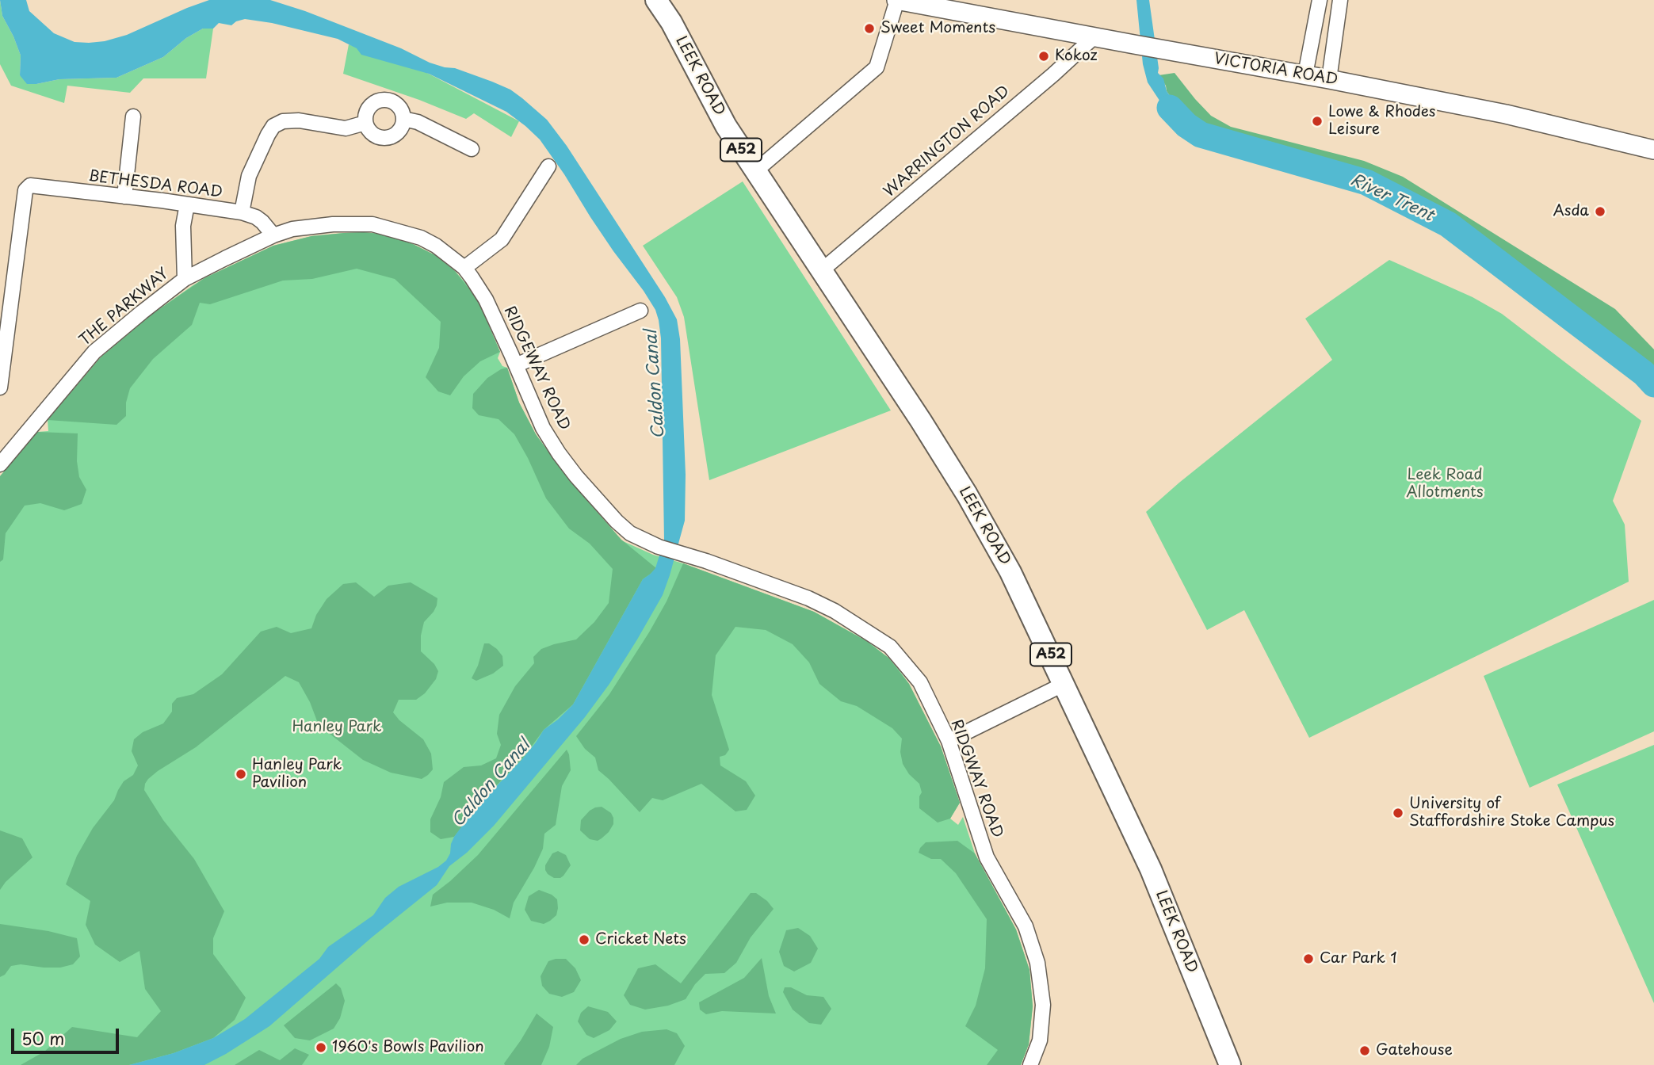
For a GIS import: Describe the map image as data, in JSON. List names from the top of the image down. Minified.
{"streets":{"highway":["LEEK ROAD","A52"],"main road":["VICTORIA ROAD"],"street":["WARRINGTON ROAD","BETHESDA ROAD","THE PARKWAY","RIDGEWAY ROAD","RIDGWAY ROAD"]},"crossings":[["VICTORIA ROAD","WARRINGTON ROAD"],["LEEK ROAD","WARRINGTON ROAD"],["BETHESDA ROAD","THE PARKWAY"],["THE PARKWAY","RIDGEWAY ROAD"],["RIDGEWAY ROAD","RIDGWAY ROAD"]],"water":["River Trent","Caldon Canal"],"parks":["Leek Road Allotments","Hanley Park"],"places":["Sweet Moments","Kokoz","Lowe & Rhodes Leisure","Asda","Hanley Park Pavilion","University of Staffordshire Stoke Campus","Cricket Nets","Car Park 1","1960's Bowls Pavilion","Gatehouse"],"scale_bar":"50 m"}
